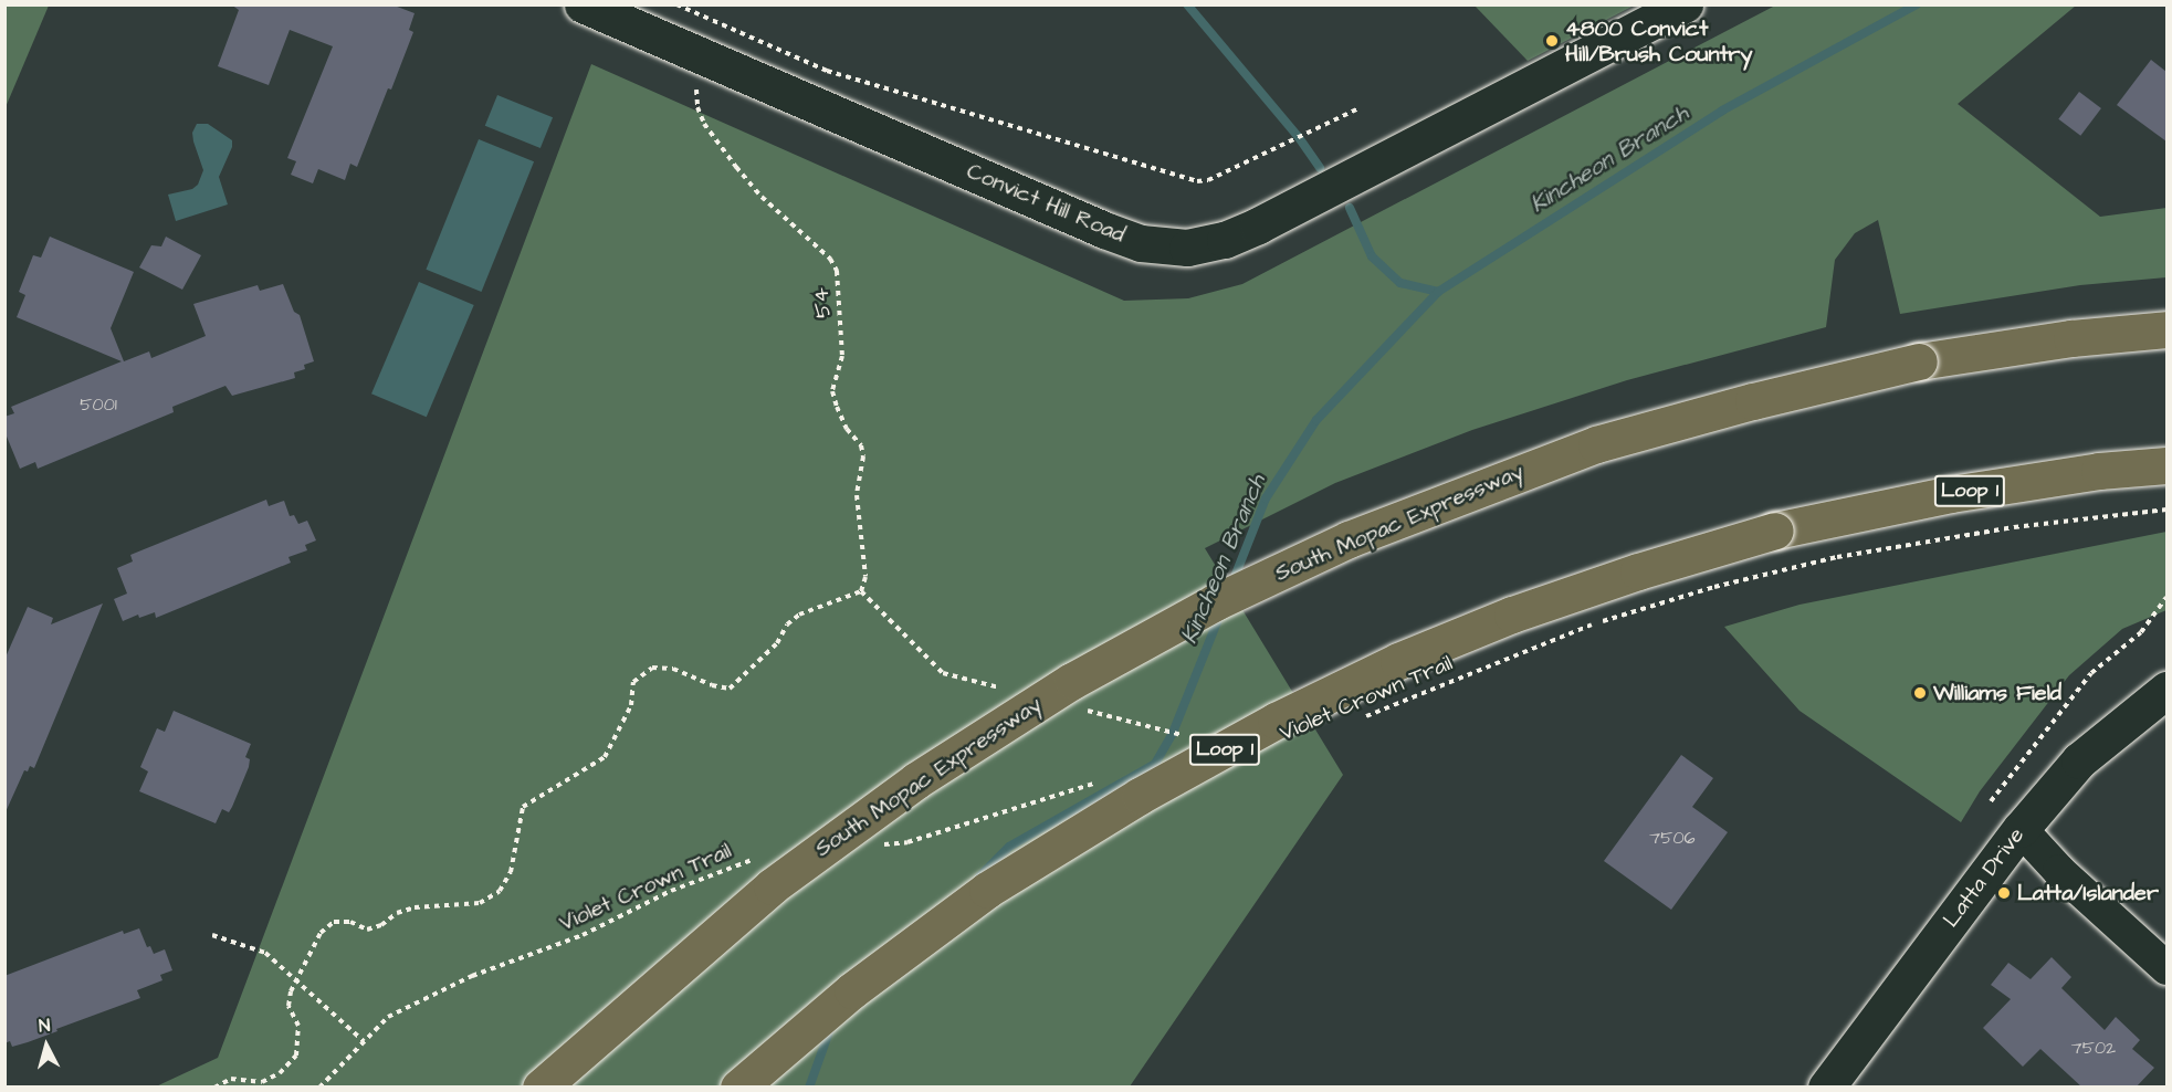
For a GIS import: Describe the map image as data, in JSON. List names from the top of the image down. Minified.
{"streets":{"highway":["Loop 1","South Mopac Expressway"],"street":["Convict Hill Road","Latta Drive"],"path":["54","Violet Crown Trail"]},"crossings":[["Convict Hill Road","54"]],"water":["Kincheon Branch"],"places":["4800 Convict Hill/Brush Country","Williams Field","Latta/Islander"],"house_numbers":["5001","7506","7502"],"north":"top"}
